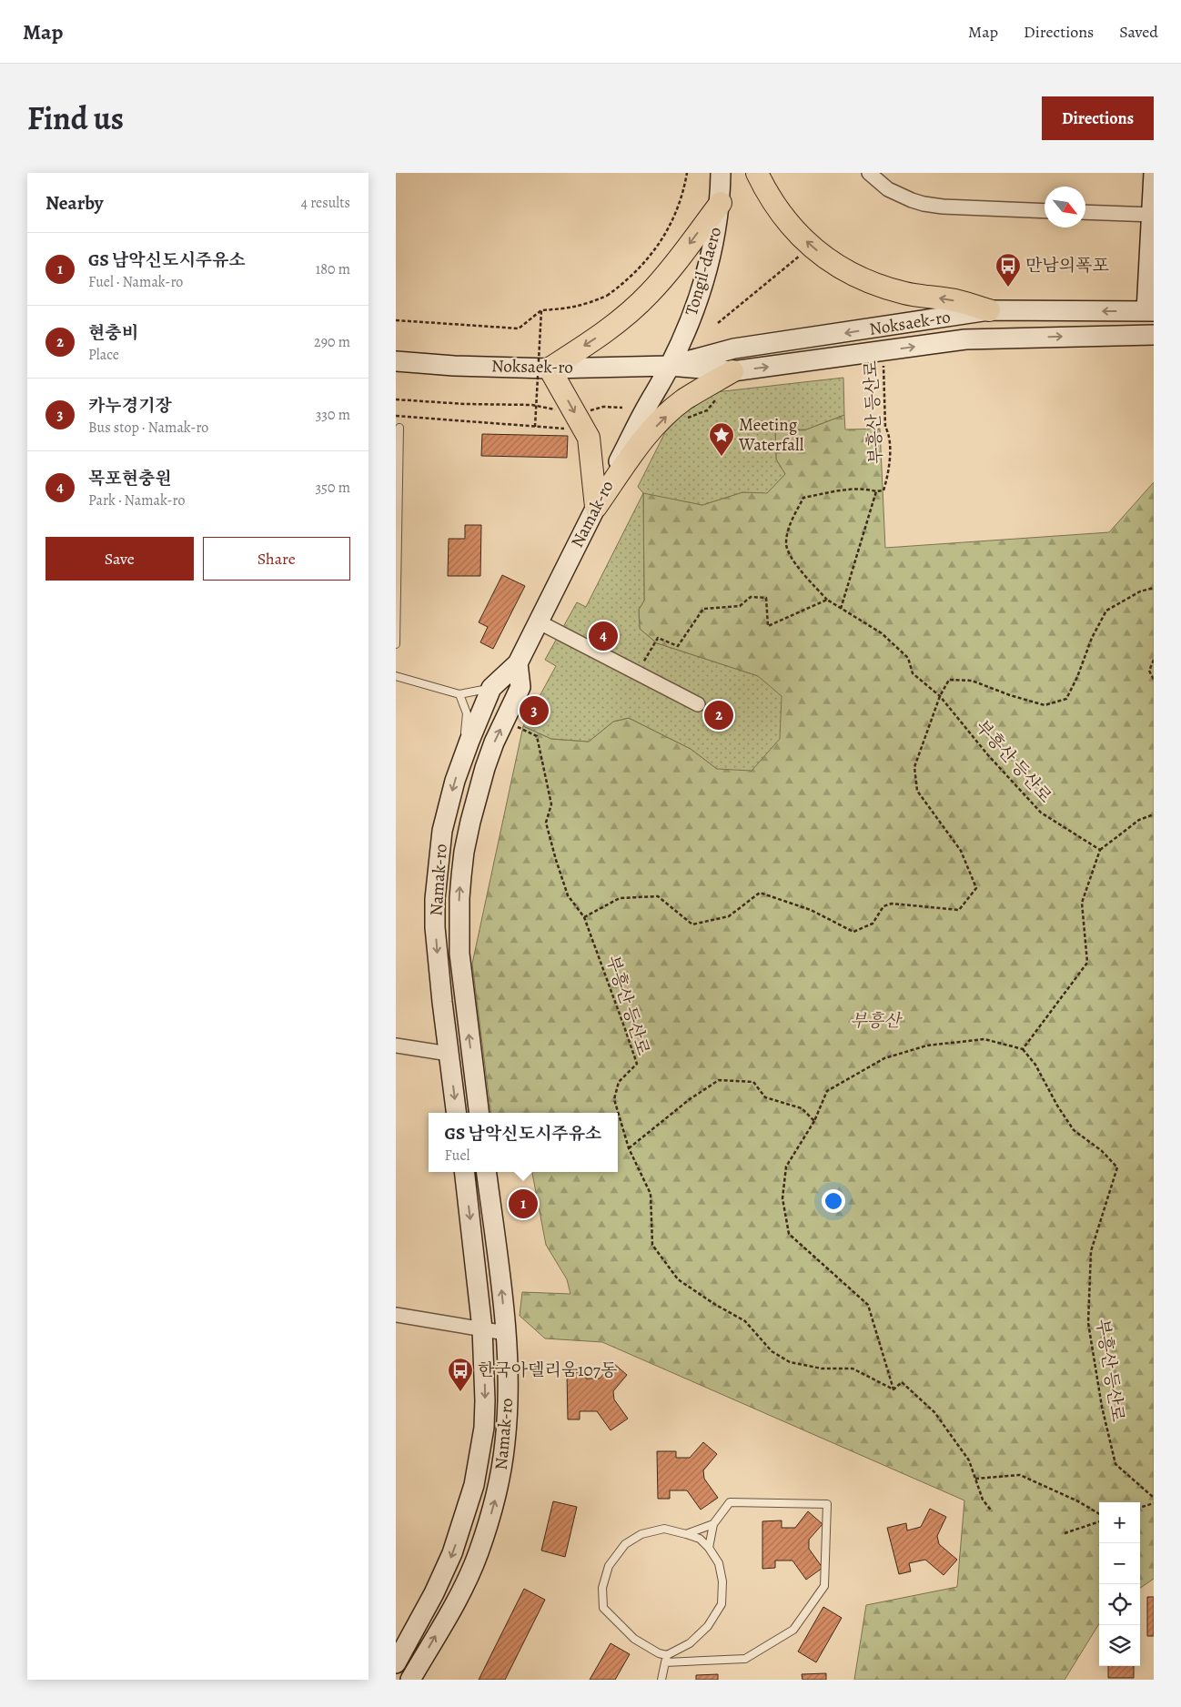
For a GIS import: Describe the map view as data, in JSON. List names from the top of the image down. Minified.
{"streets":{"street":["Tongil-daero","Noksaek-ro","Namak-ro"],"path":["부흥산 등산로"]},"crossings":[["Tongil-daero","Noksaek-ro"],["Tongil-daero","Namak-ro"],["Noksaek-ro","부흥산 등산로"],["Noksaek-ro","Namak-ro"],["부흥산 등산로","Namak-ro"]],"parks":["부흥산"],"places":{"bus stop":["만남의폭포","한국아델리움107동"],"place":["Meeting Waterfall"]},"north":"bottom right","page":{"header":"Map","nav":["Map","Directions","Saved"],"title":"Find us","buttons":["Directions",["Save","Share"]],"heading":["Nearby","4 results"],"list":[{"mark":"1","name":"GS 남악신도시주유소","note":"Fuel · Namak-ro","value":"180 m"},{"mark":"2","name":"현충비","note":"Place","value":"290 m"},{"mark":"3","name":"카누경기장","note":"Bus stop · Namak-ro","value":"330 m"},{"mark":"4","name":"목포현충원","note":"Park · Namak-ro","value":"350 m"}],"pins":["4","3","2","1"],"popup":["GS 남악신도시주유소","Fuel"],"map_buttons":["+","−"]}}
